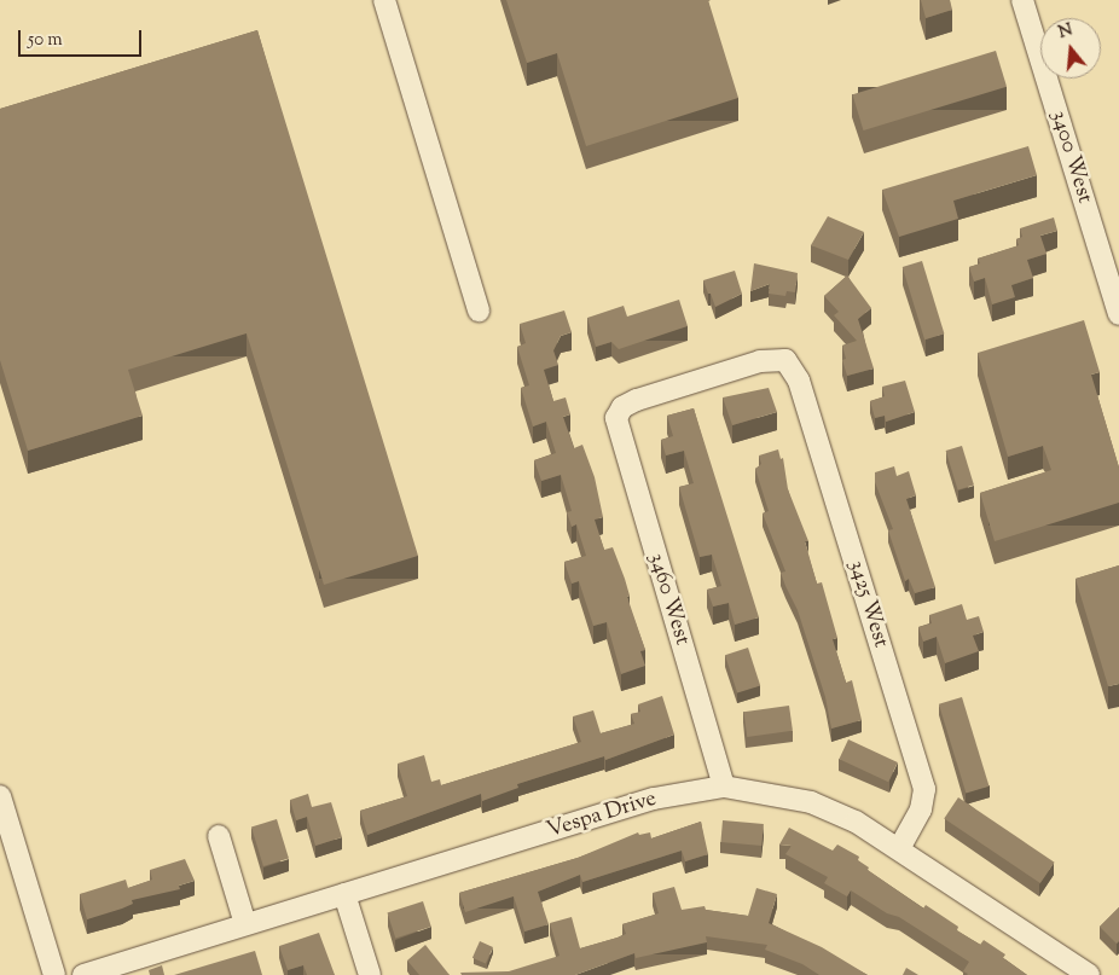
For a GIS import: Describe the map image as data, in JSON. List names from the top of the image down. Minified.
{"streets":{"street":["3400 West","3460 West","3425 West","Vespa Drive"]},"crossings":[["3460 West","3425 West"],["3460 West","Vespa Drive"],["3425 West","Vespa Drive"]],"scale_bar":"50 m","north":"top"}
